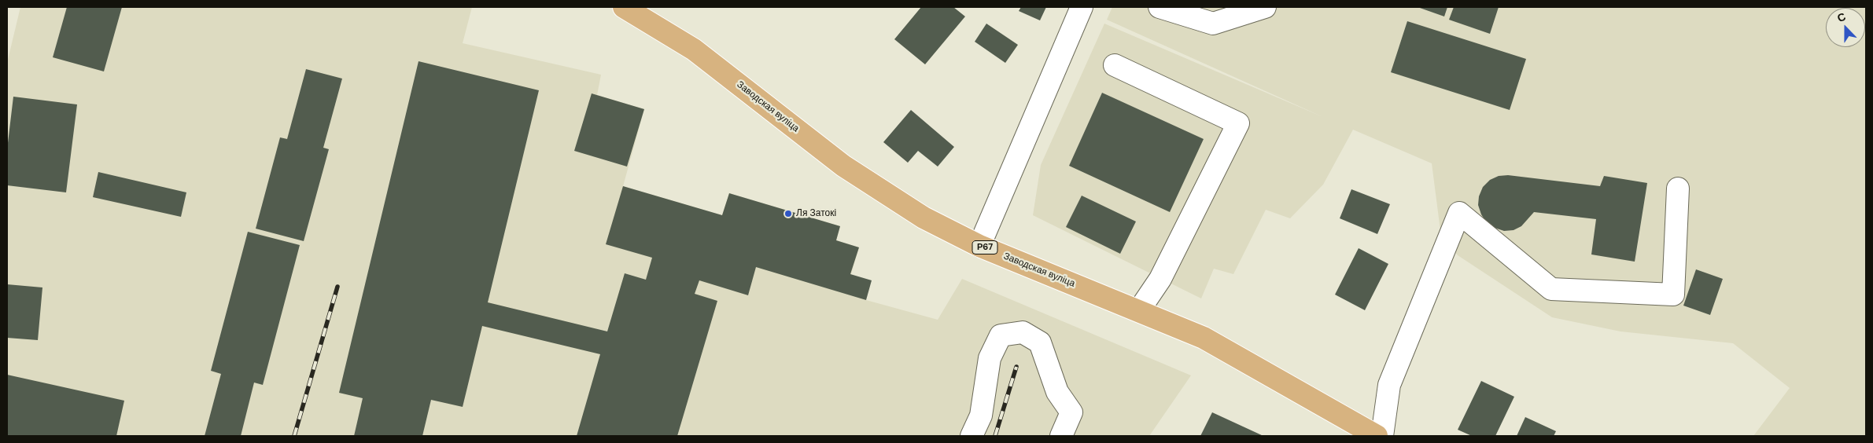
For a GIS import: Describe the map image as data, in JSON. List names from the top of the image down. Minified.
{"streets":{"main road":["Заводская вуліца","Р67"]},"places":["Ля Затокі"],"north":"top"}
